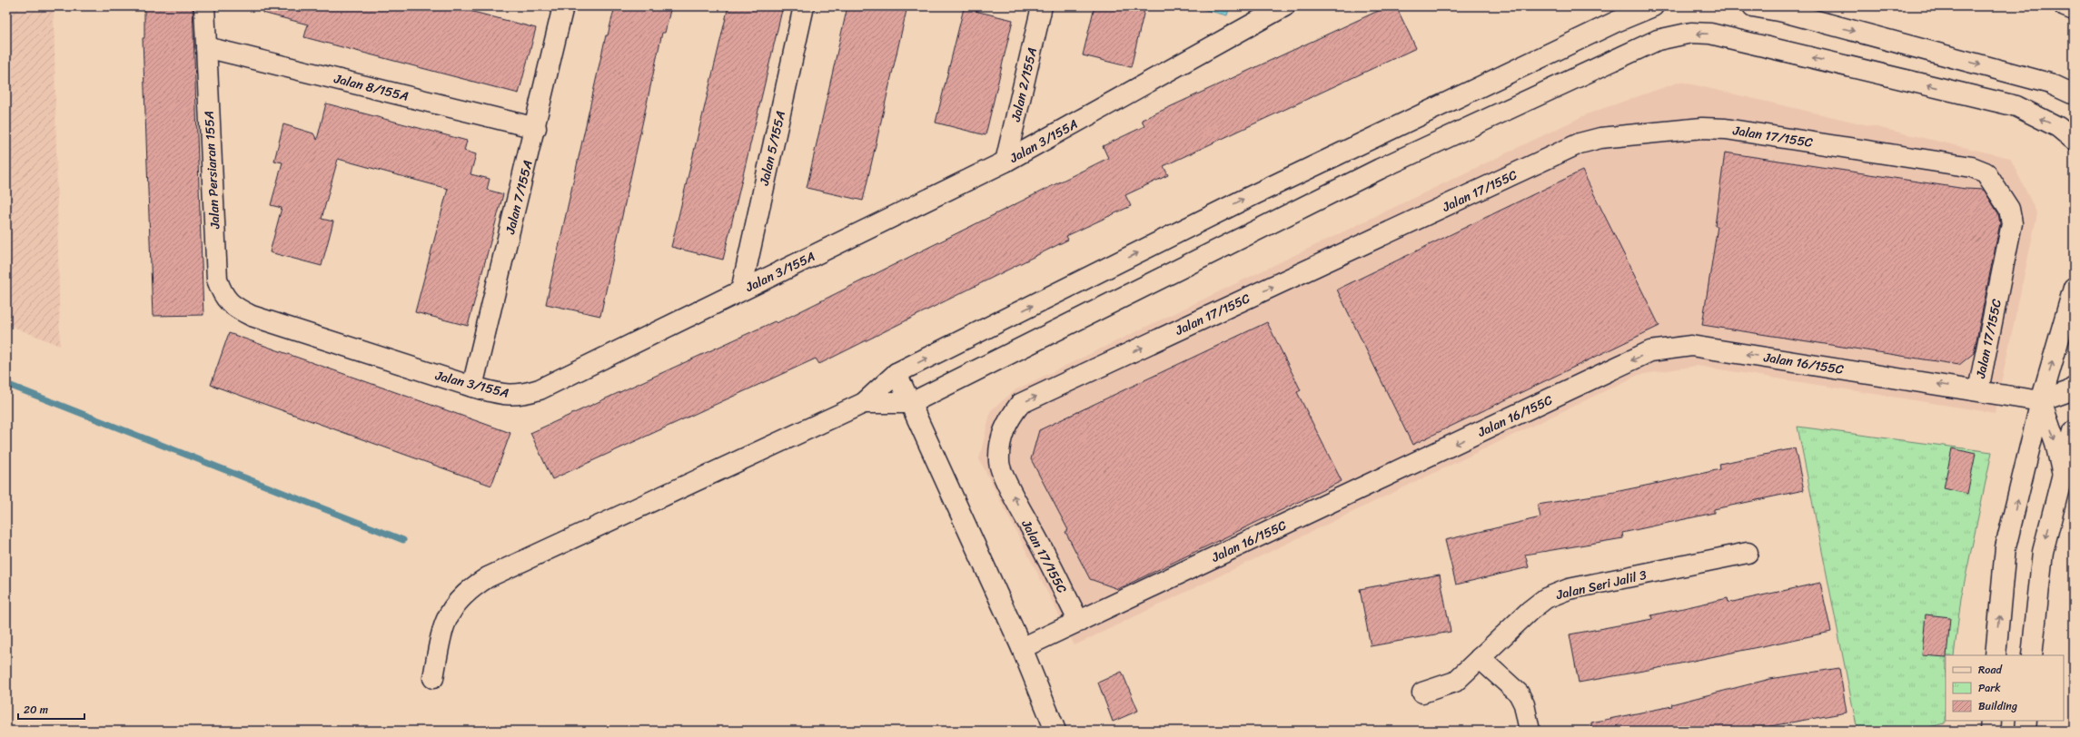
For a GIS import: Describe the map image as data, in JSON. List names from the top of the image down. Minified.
{"streets":{"street":["Jalan 2/155A","Jalan 8/155A","Jalan 17/155C","Jalan 3/155A","Jalan 5/155A","Jalan Persiaran 155A","Jalan 7/155A","Jalan 16/155C","Jalan Seri Jalil 3"]},"crossings":[["Jalan 2/155A","Jalan 3/155A"],["Jalan 8/155A","Jalan Persiaran 155A"],["Jalan 8/155A","Jalan 7/155A"],["Jalan 17/155C","Jalan 16/155C"],["Jalan 3/155A","Jalan 5/155A"],["Jalan 3/155A","Jalan Persiaran 155A"],["Jalan 3/155A","Jalan 7/155A"]],"one_way":["Jalan 16/155C"],"legend":["Road","Park","Building"],"scale_bar":"20 m"}
